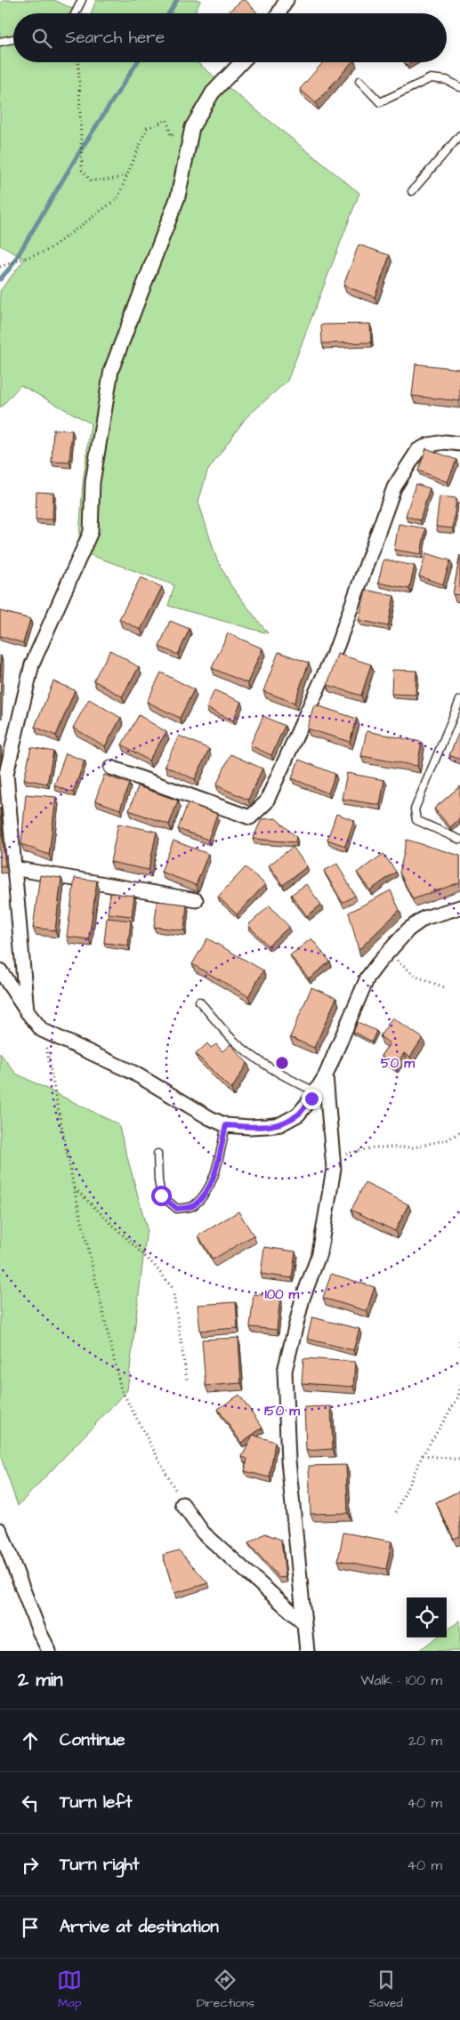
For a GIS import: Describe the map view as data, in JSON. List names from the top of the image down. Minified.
{"page":{"search":"Search here","heading":["2 min","Walk · 100 m"],"list":[["Continue","20 m"],["Turn left","40 m"],["Turn right","40 m"],"Arrive at destination"],"nav":["Map","Directions","Saved"]},"rings":["50 m","100 m","150 m"]}
